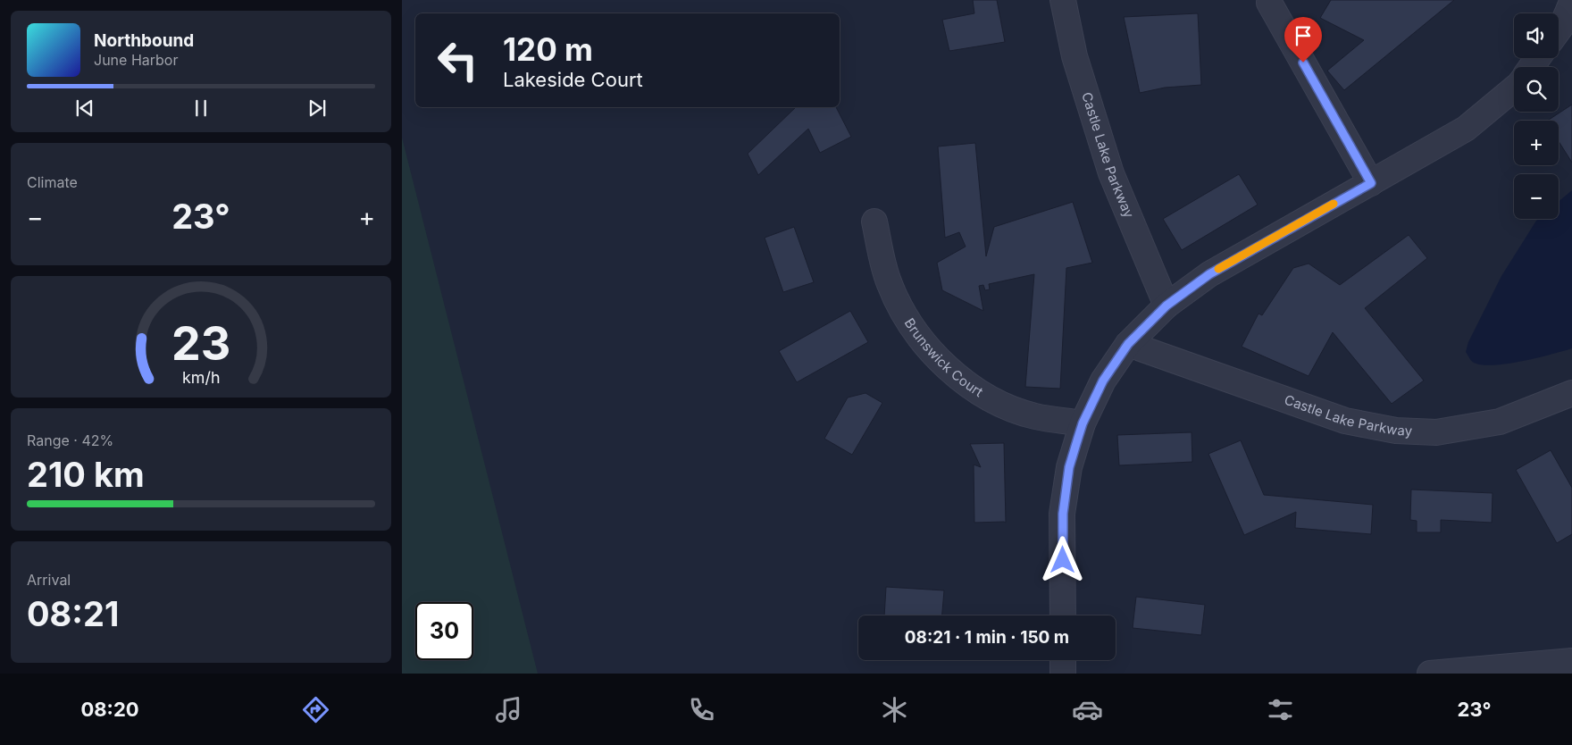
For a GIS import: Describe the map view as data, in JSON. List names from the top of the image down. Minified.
{"streets":{"street":["Castle Lake Parkway","Brunswick Court"]},"page":{"map_buttons":["+","−"],"turn":["120 m","Lakeside Court"],"song":["Northbound","June Harbor"],"tile":["Climate",["Range · 42%","210 km"],["Arrival","08:21"]],"heat":["−","23°","+"],"limit":"30","trip":"08:21 · 1 min · 150 m","tabs":["08:20","23°"],"gauge":["23","km/h"]}}
